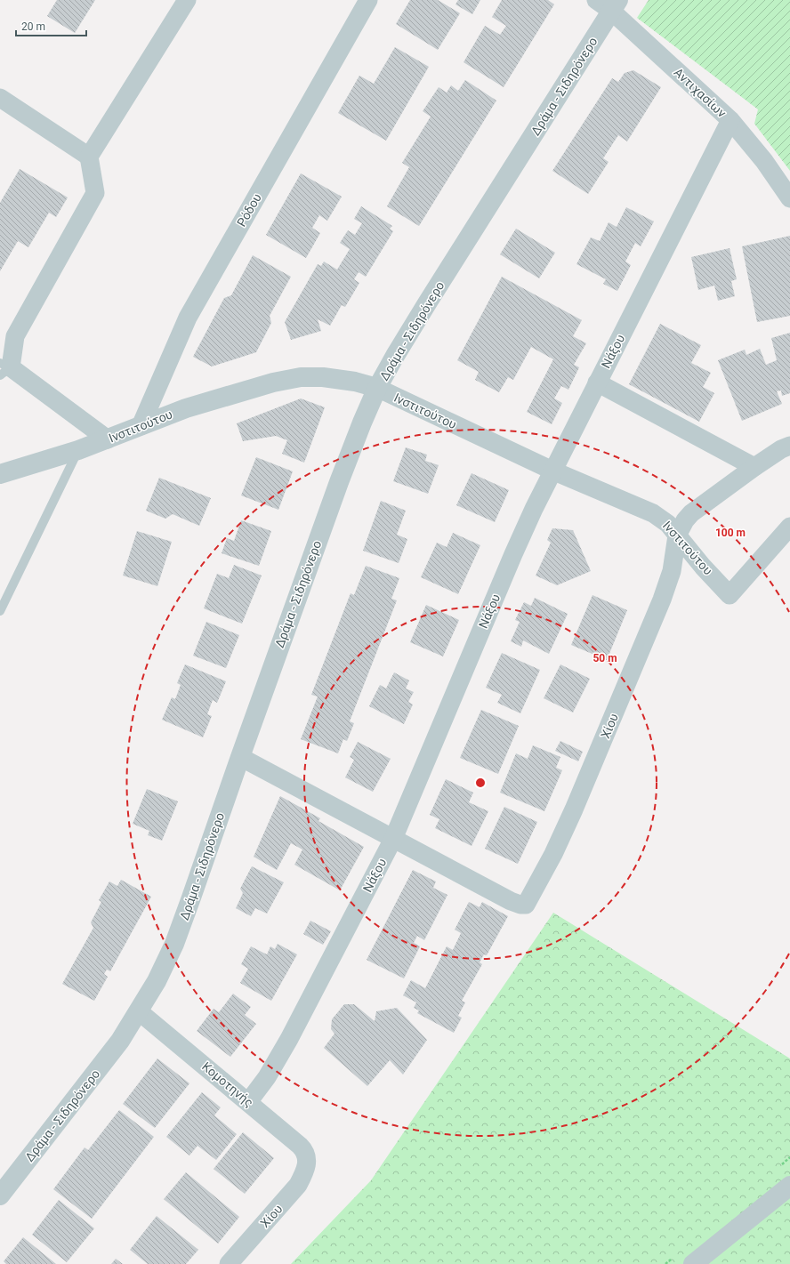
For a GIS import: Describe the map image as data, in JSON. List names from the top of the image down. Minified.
{"streets":{"street":["Δράμα - Σιδηρόνερο","Αντιχασίων","Ρόδου","Νάξου","Ινστιτούτου","Χίου","Κομοτηνής"]},"crossings":[["Δράμα - Σιδηρόνερο","Αντιχασίων"],["Δράμα - Σιδηρόνερο","Ινστιτούτου"],["Δράμα - Σιδηρόνερο","Κομοτηνής"],["Αντιχασίων","Νάξου"],["Ρόδου","Ινστιτούτου"],["Νάξου","Ινστιτούτου"],["Νάξου","Χίου"],["Νάξου","Κομοτηνής"],["Ινστιτούτου","Χίου"],["Χίου","Κομοτηνής"]],"scale_bar":"20 m","rings":["100 m","50 m"]}
